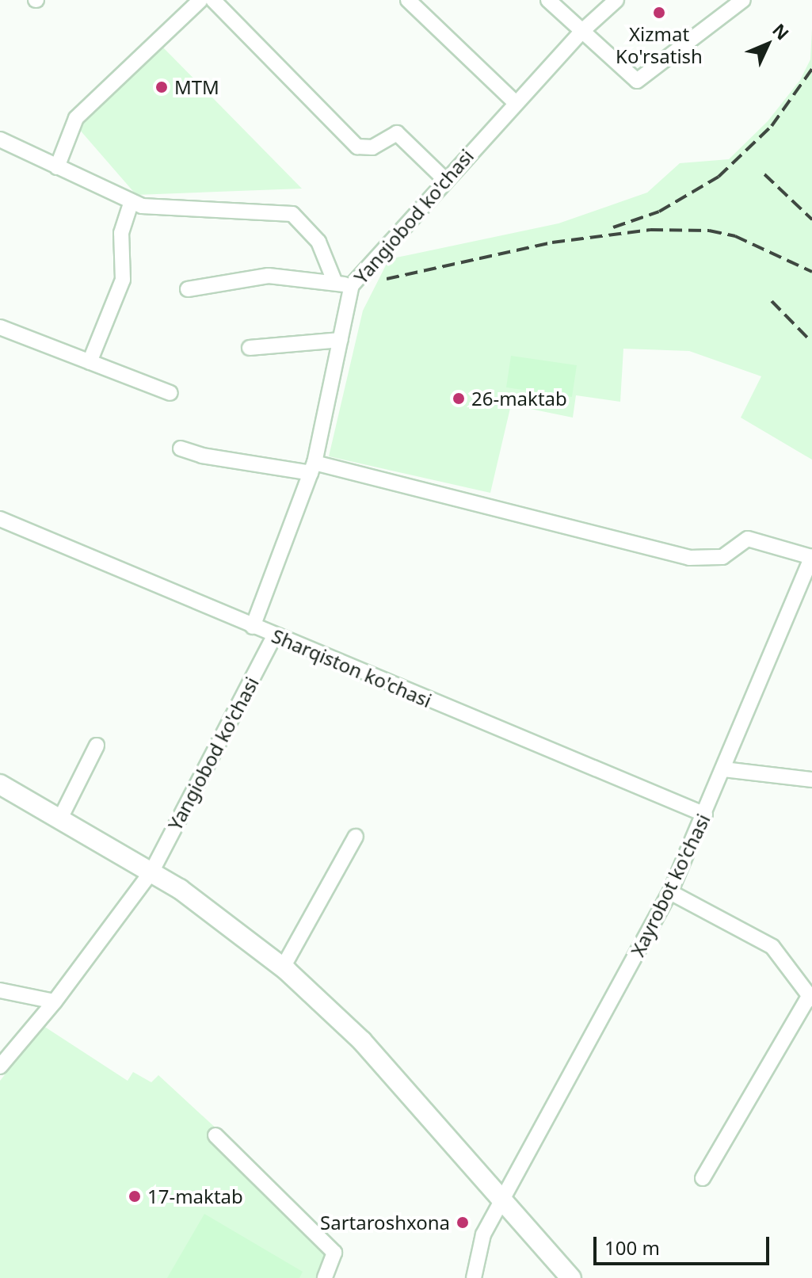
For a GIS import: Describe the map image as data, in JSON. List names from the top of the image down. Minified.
{"streets":{"street":["Yangiobod ko'chasi","Sharqiston ko'chasi","Xayrobot ko'chasi"]},"crossings":[["Yangiobod ko'chasi","Sharqiston ko'chasi"],["Sharqiston ko'chasi","Xayrobot ko'chasi"]],"places":["Xizmat Ko'rsatish","MTM","26-maktab","17-maktab","Sartaroshxona"],"scale_bar":"100 m","north":"top right"}
